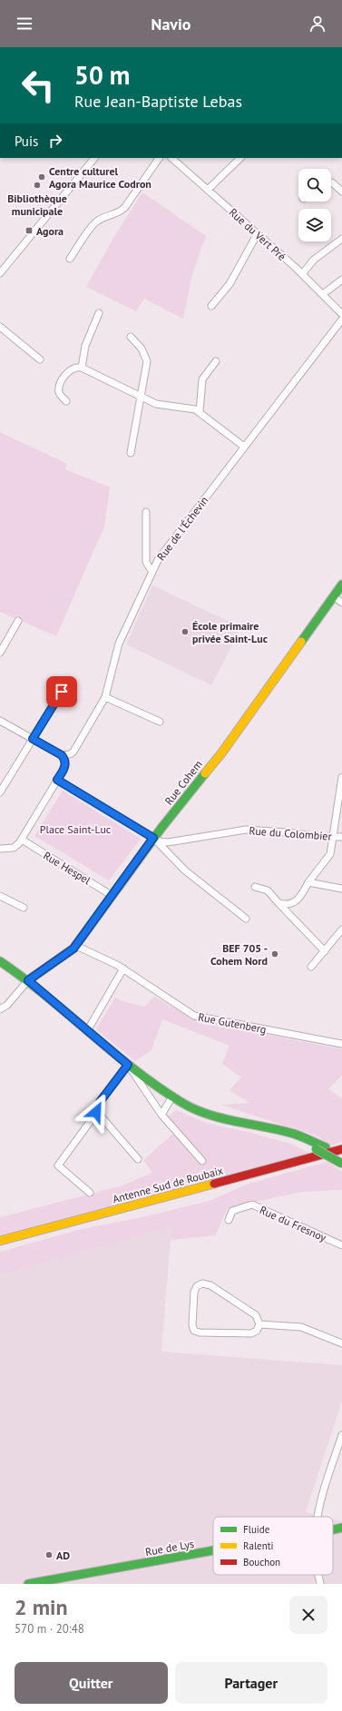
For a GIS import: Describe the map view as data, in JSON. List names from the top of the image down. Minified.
{"streets":{"main road":["Rue Cohem","Antenne Sud de Roubaix","Rue de Lys"],"street":["Rue du Vert Pré","Rue de l'Échevin","Rue du Colombier","Rue Hespel","Rue Gutenberg","Rue du Fresnoy"]},"crossings":[["Rue Cohem","Rue du Colombier"],["Rue Cohem","Rue Hespel"],["Rue Cohem","Rue Gutenberg"]],"parks":["Place Saint-Luc"],"places":{"other":["Centre culturel Agora Maurice Codron","Bibliothèque municipale","École primaire privée Saint-Luc","BEF 705 - Cohem Nord","AD"],"transit":["Agora"]},"legend":["Fluide","Ralenti","Bouchon"],"page":{"header":"Navio","turn":["50 m","Rue Jean-Baptiste Lebas"],"then":"Puis","heading":["2 min","570 m · 20:48"],"buttons":["Quitter","Partager"]}}
